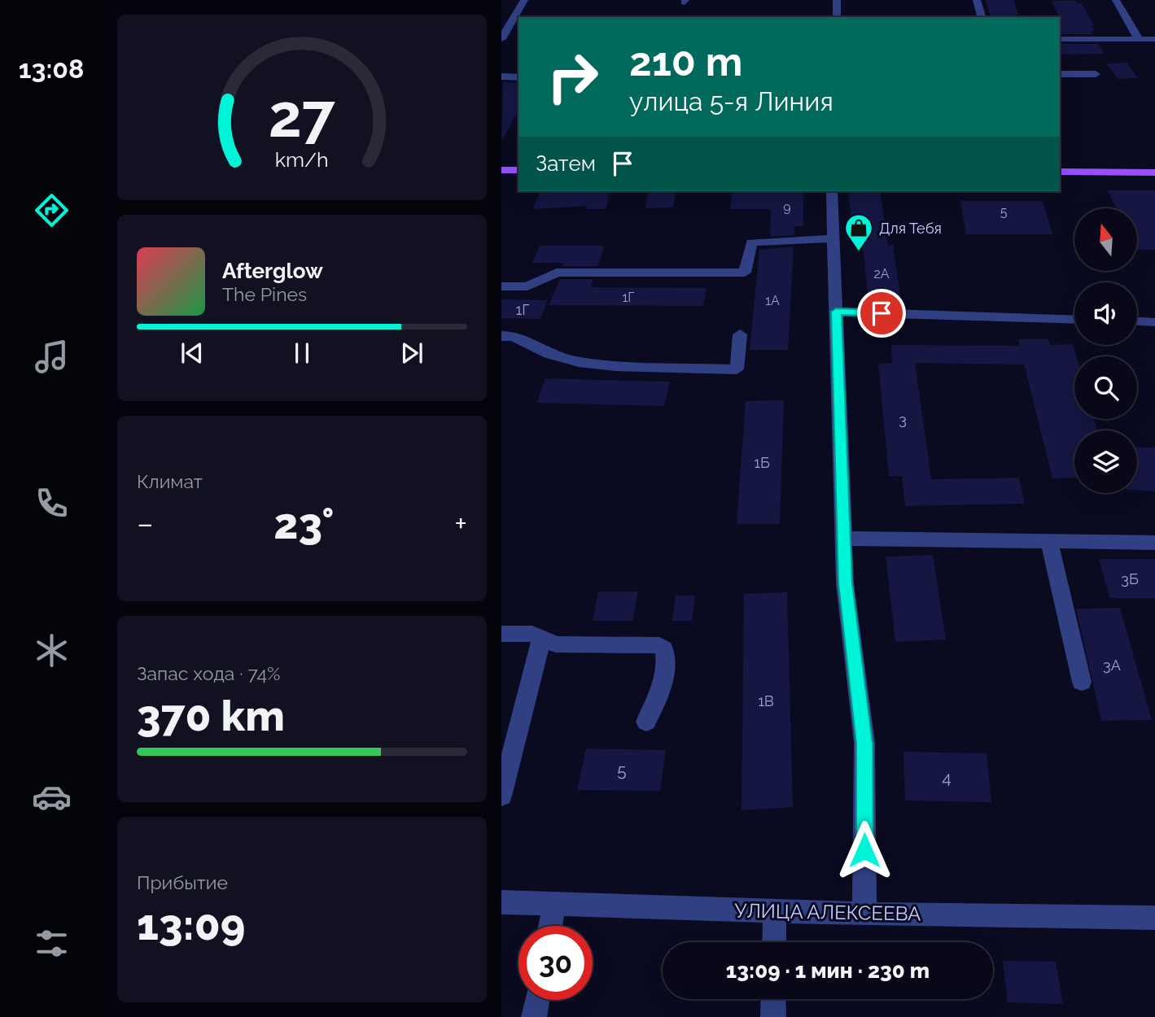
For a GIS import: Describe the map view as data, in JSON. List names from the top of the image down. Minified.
{"streets":{"street":["УЛИЦА АЛЕКСЕЕВА"]},"places":{"shop":["Для Тебя"]},"house_numbers":["9","5","2А","1Г","1А","1Г","3","1Б","3Б","3А","1В","5","4"],"north":"top","page":{"tabs":"13:08","turn":["210 m","улица 5-я Линия"],"then":"Затем","song":["Afterglow","The Pines"],"tile":["Климат",["Запас хода · 74%","370 km"],["Прибытие","13:09"]],"heat":["−","23°","+"],"limit":"30","trip":"13:09 · 1 мин · 230 m","gauge":["27","km/h"]}}
